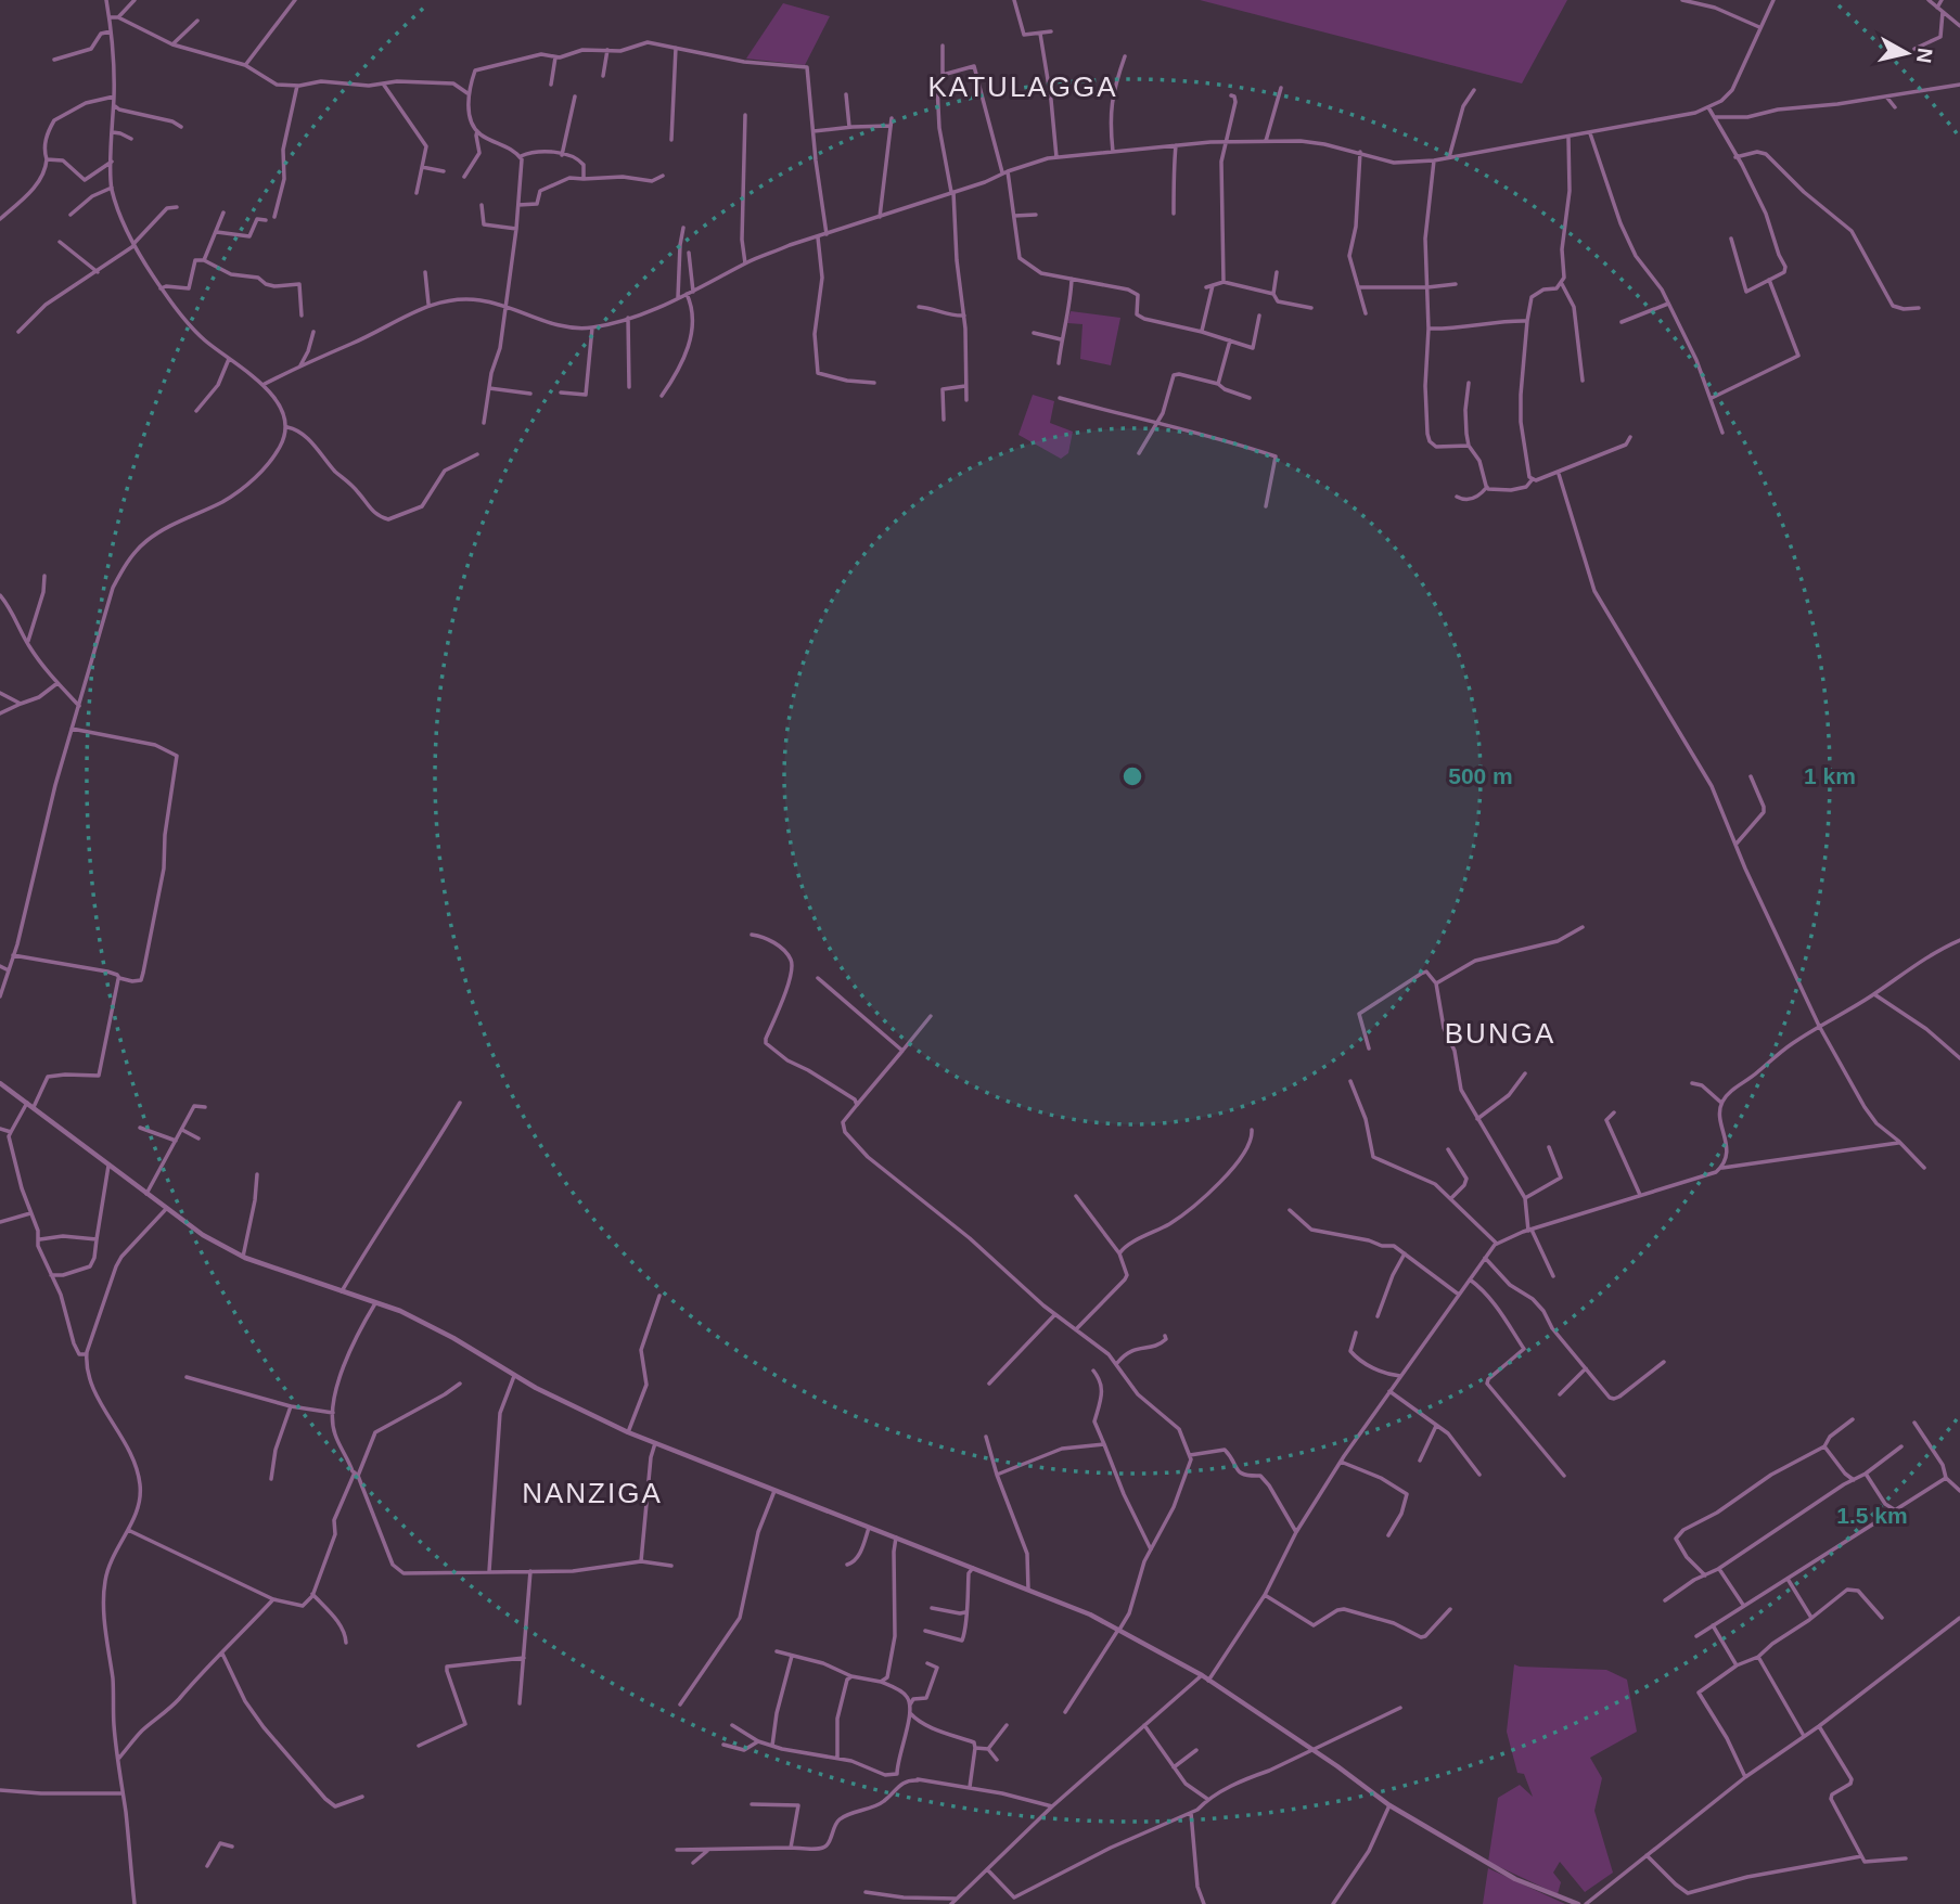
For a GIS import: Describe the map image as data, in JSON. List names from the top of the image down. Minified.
{"districts":["KATULAGGA","BUNGA","NANZIGA"],"north":"right","rings":["500 m","1 km","1.5 km"]}
